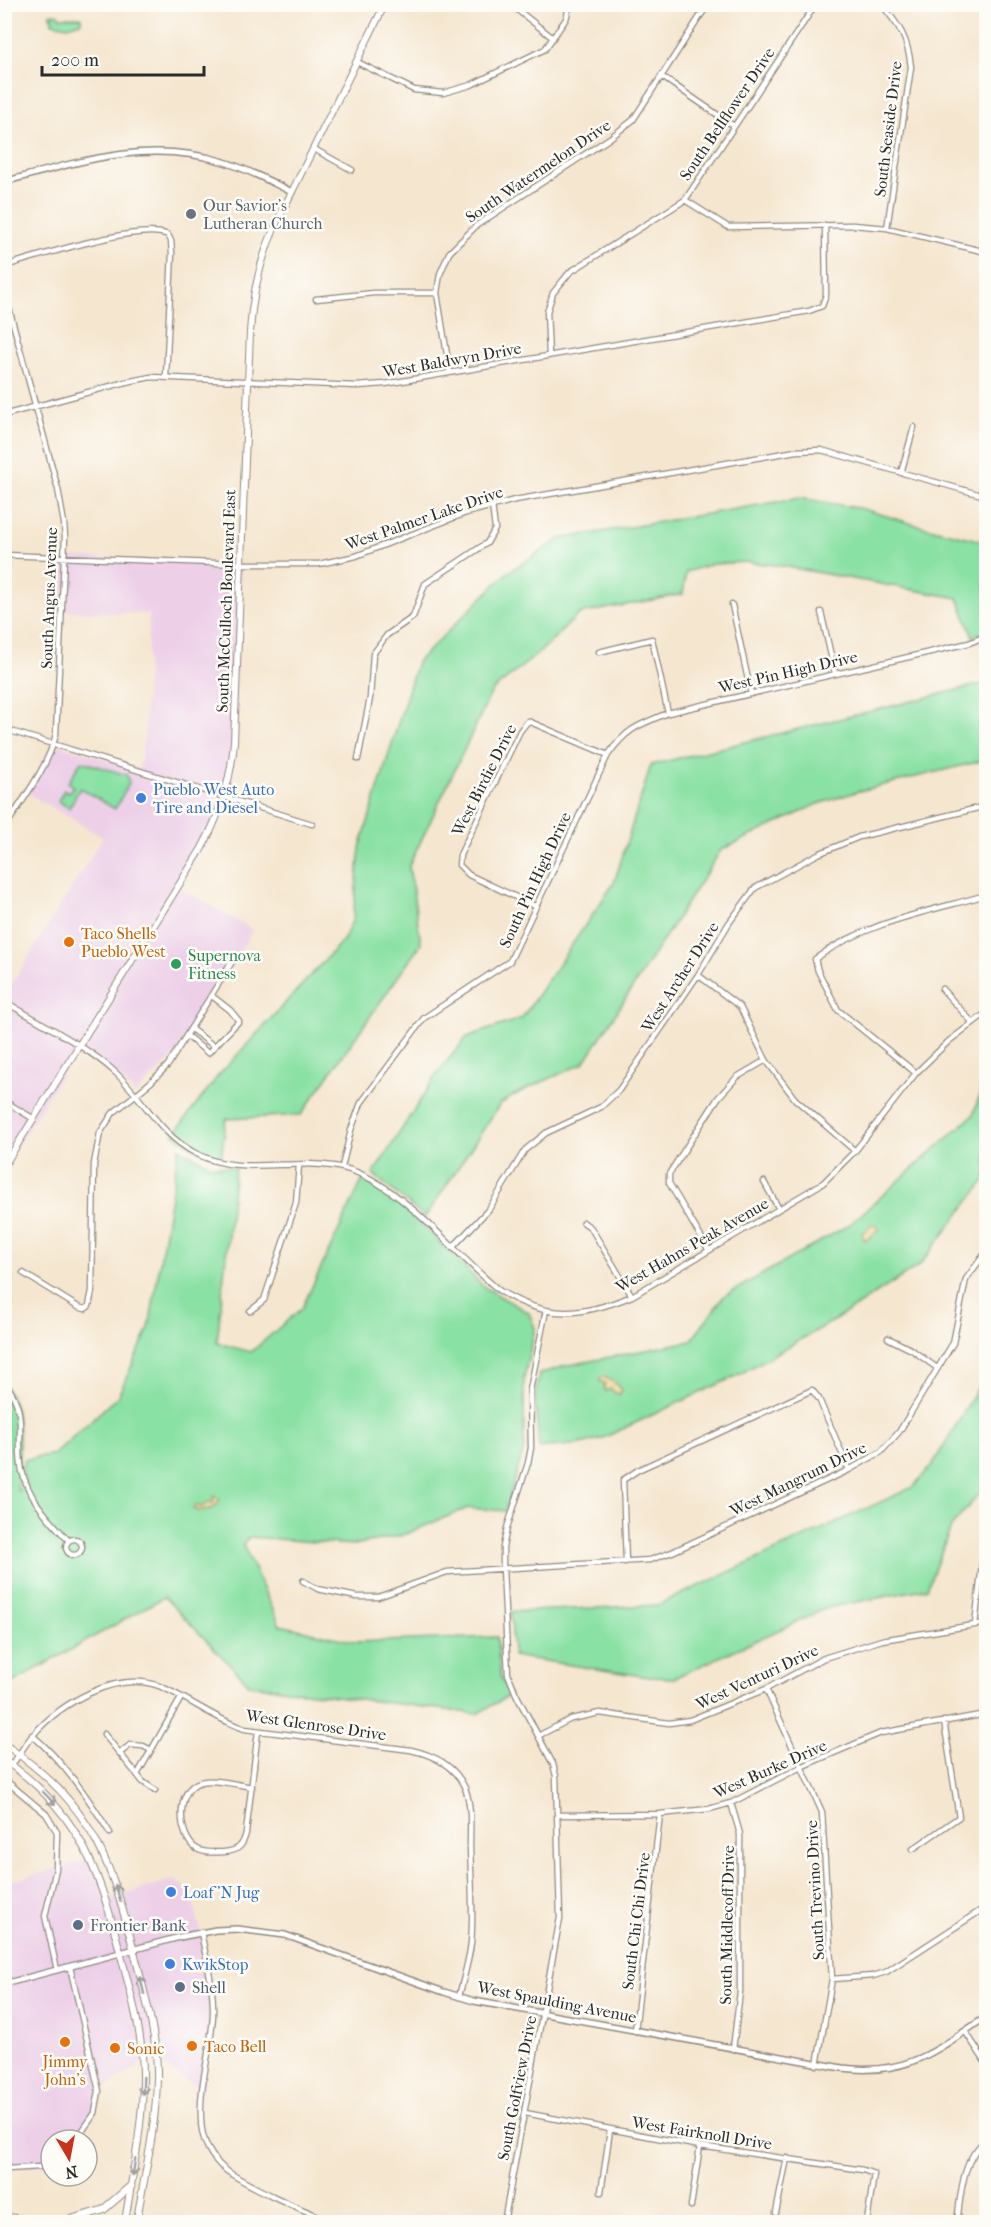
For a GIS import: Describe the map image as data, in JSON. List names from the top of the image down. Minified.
{"streets":{"main road":["South McCulloch Boulevard East"],"street":["South Bellflower Drive","South Seaside Drive","South Watermelon Drive","West Baldwyn Drive","West Palmer Lake Drive","South Angus Avenue","West Pin High Drive","West Birdie Drive","South Pin High Drive","West Archer Drive","West Hahns Peak Avenue","West Mangrum Drive","West Venturi Drive","West Glenrose Drive","West Burke Drive","South Trevino Drive","South Chi Chi Drive","South Middlecoff Drive","West Spaulding Avenue","South Golfview Drive","West Fairknoll Drive"]},"crossings":[["South Bellflower Drive","West Baldwyn Drive"],["South Watermelon Drive","West Baldwyn Drive"],["West Baldwyn Drive","South Angus Avenue"],["West Baldwyn Drive","South McCulloch Boulevard East"],["West Palmer Lake Drive","South Angus Avenue"],["West Palmer Lake Drive","South McCulloch Boulevard East"],["South McCulloch Boulevard East","West Hahns Peak Avenue"],["West Pin High Drive","West Birdie Drive"],["West Pin High Drive","South Pin High Drive"],["West Birdie Drive","South Pin High Drive"],["South Pin High Drive","West Hahns Peak Avenue"],["West Archer Drive","West Hahns Peak Avenue"],["West Hahns Peak Avenue","South Golfview Drive"],["West Mangrum Drive","South Golfview Drive"],["West Venturi Drive","South Trevino Drive"],["West Venturi Drive","South Golfview Drive"],["West Glenrose Drive","West Spaulding Avenue"],["West Burke Drive","South Trevino Drive"],["West Burke Drive","South Chi Chi Drive"],["West Burke Drive","South Middlecoff Drive"],["West Burke Drive","South Golfview Drive"],["South Trevino Drive","West Spaulding Avenue"],["South Chi Chi Drive","West Spaulding Avenue"],["South Middlecoff Drive","West Spaulding Avenue"],["West Spaulding Avenue","South Golfview Drive"],["South Golfview Drive","West Fairknoll Drive"]],"places":["Our Savior's Lutheran Church","Pueblo West Auto Tire and Diesel","Taco Shells Pueblo West","Supernova Fitness","Loaf 'N Jug","Frontier Bank","KwikStop","Shell","Jimmy John's","Taco Bell","Sonic"],"scale_bar":"200 m","north":"bottom"}
